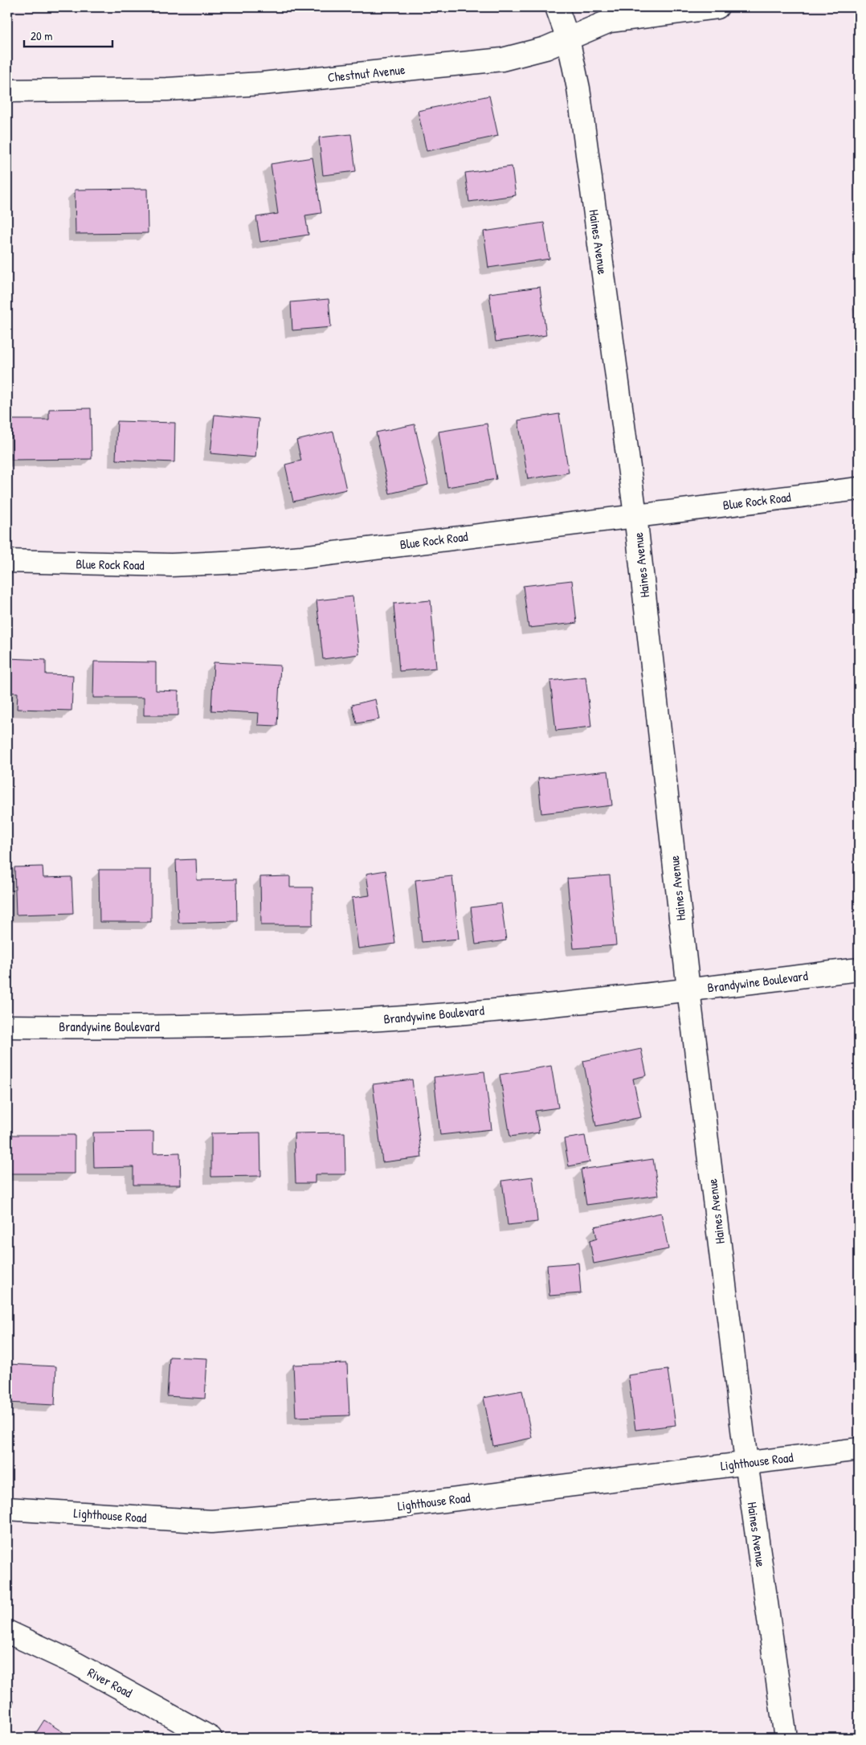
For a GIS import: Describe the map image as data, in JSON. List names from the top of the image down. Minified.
{"streets":{"street":["Chestnut Avenue","Haines Avenue","Blue Rock Road","Brandywine Boulevard","Lighthouse Road","River Road"]},"crossings":[["Chestnut Avenue","Haines Avenue"],["Haines Avenue","Blue Rock Road"],["Haines Avenue","Brandywine Boulevard"],["Haines Avenue","Lighthouse Road"]],"scale_bar":"20 m"}
